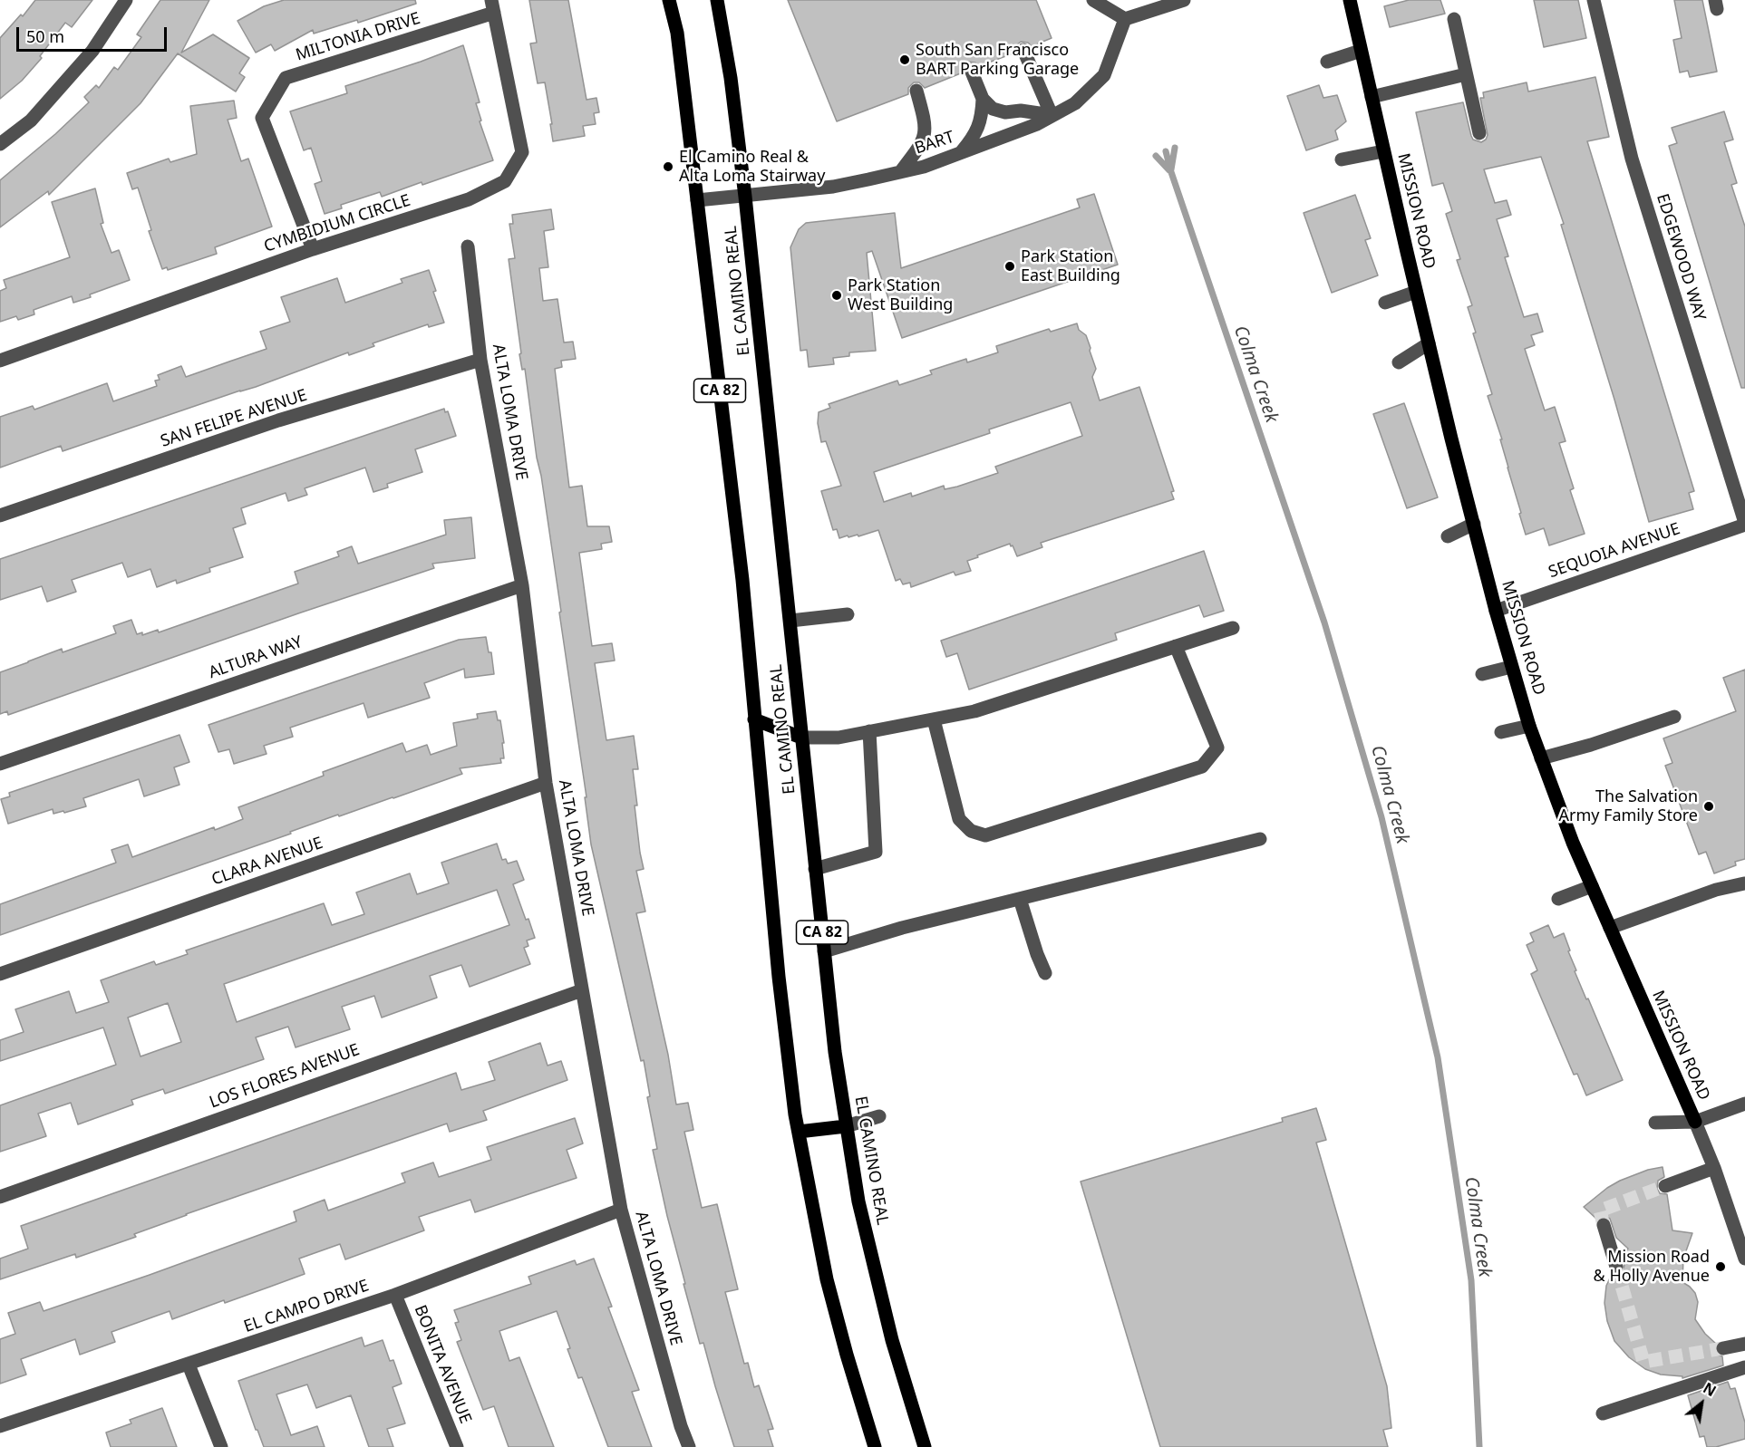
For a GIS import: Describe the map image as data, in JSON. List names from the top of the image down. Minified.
{"streets":{"main road":["MISSION ROAD","EL CAMINO REAL","CA 82"],"street":["MILTONIA DRIVE","BART","CYMBIDIUM CIRCLE","EDGEWOOD WAY","ALTA LOMA DRIVE","SAN FELIPE AVENUE","SEQUOIA AVENUE","ALTURA WAY","CLARA AVENUE","LOS FLORES AVENUE","EL CAMPO DRIVE","BONITA AVENUE"]},"crossings":[["MILTONIA DRIVE","CYMBIDIUM CIRCLE"],["BART","EL CAMINO REAL"],["MISSION ROAD","SEQUOIA AVENUE"],["EDGEWOOD WAY","SEQUOIA AVENUE"],["ALTA LOMA DRIVE","SAN FELIPE AVENUE"],["ALTA LOMA DRIVE","ALTURA WAY"],["ALTA LOMA DRIVE","CLARA AVENUE"],["ALTA LOMA DRIVE","LOS FLORES AVENUE"],["ALTA LOMA DRIVE","EL CAMPO DRIVE"],["EL CAMPO DRIVE","BONITA AVENUE"]],"water":["Colma Creek"],"places":["South San Francisco BART Parking Garage","El Camino Real & Alta Loma Stairway","Park Station East Building","Park Station West Building","The Salvation Army Family Store","Mission Road & Holly Avenue"],"scale_bar":"50 m","north":"top right"}
